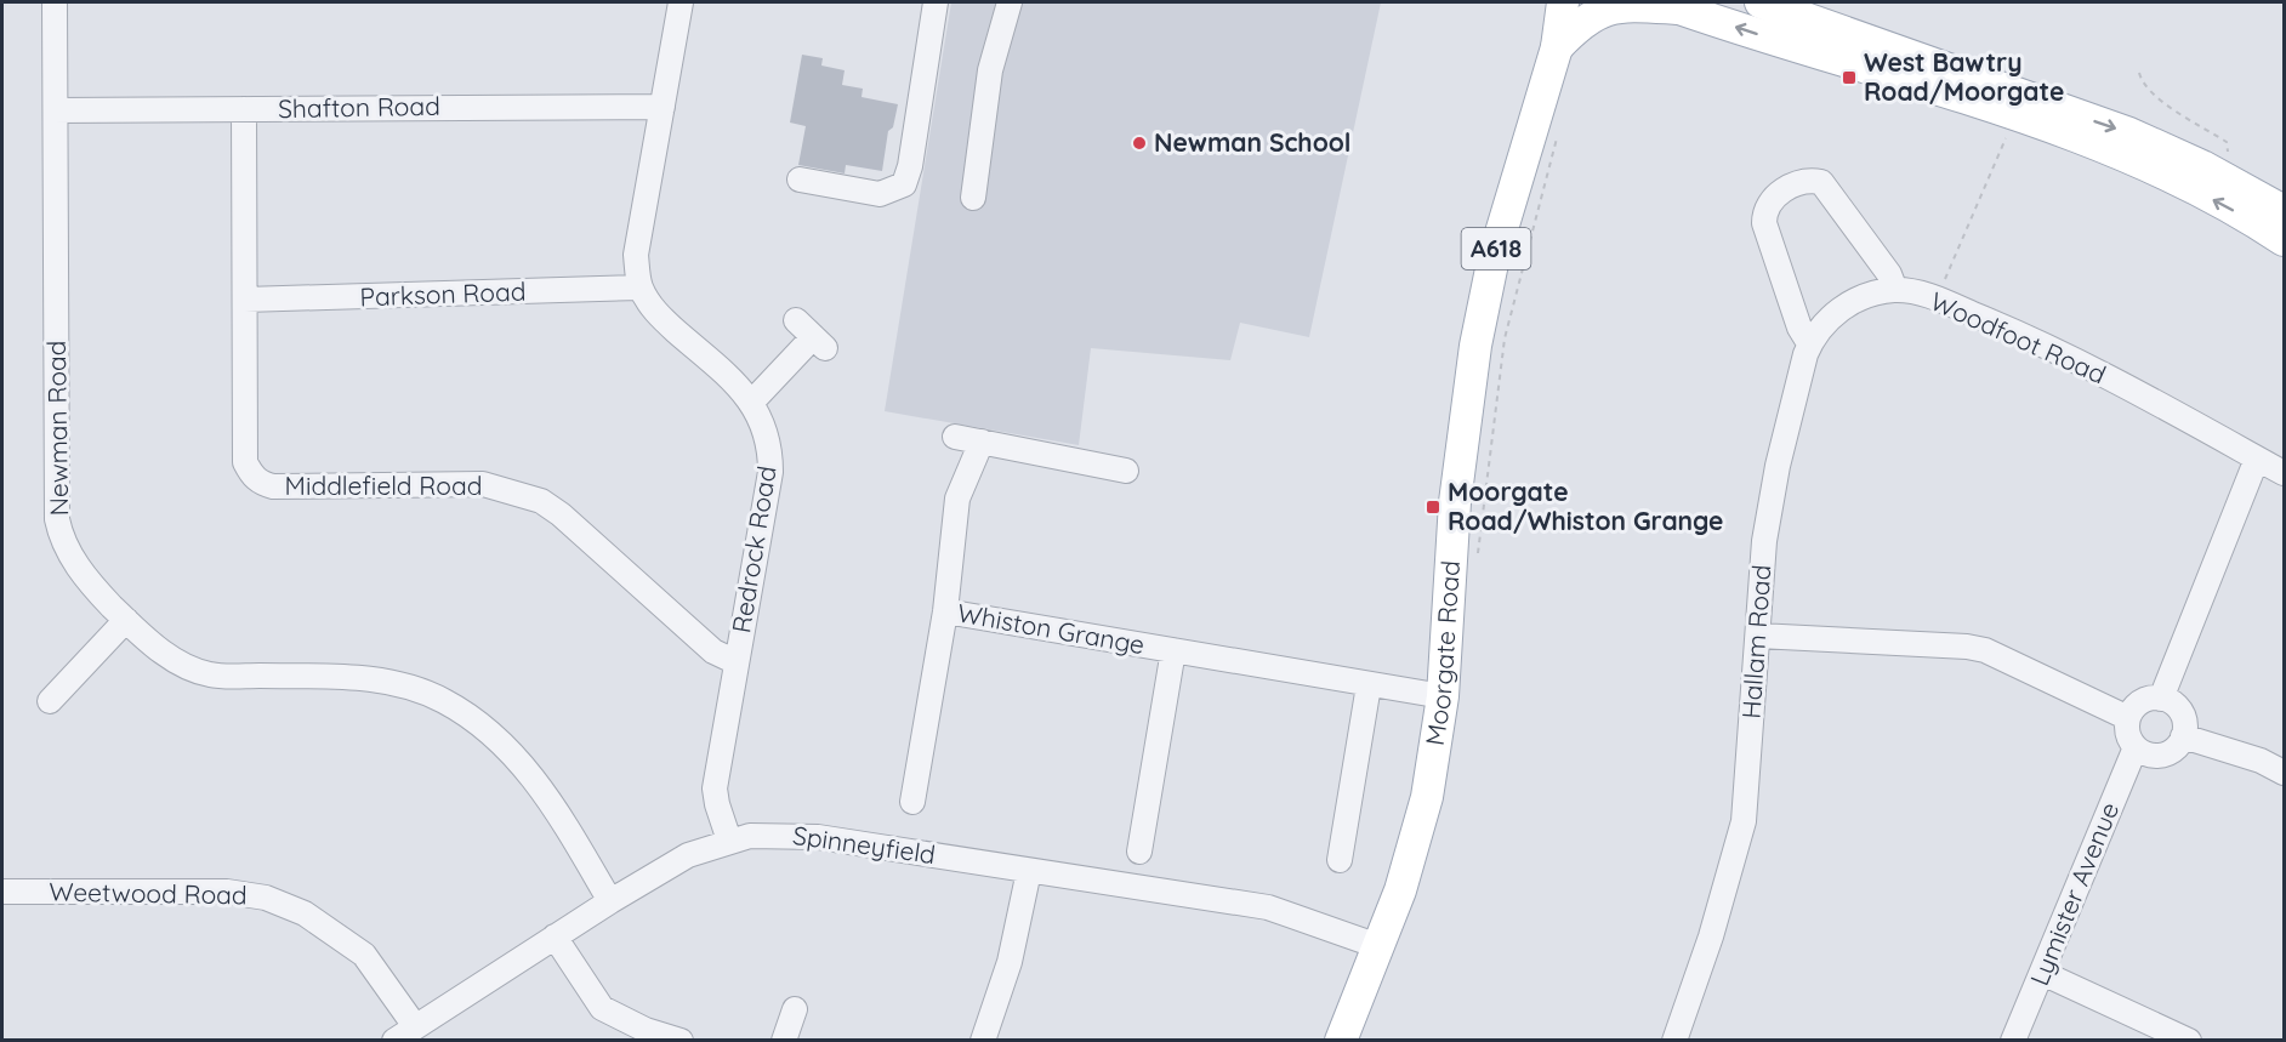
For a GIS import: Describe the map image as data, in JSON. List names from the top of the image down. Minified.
{"streets":{"main road":["A618","Moorgate Road"],"street":["Shafton Road","Parkson Road","Woodfoot Road","Newman Road","Middlefield Road","Redrock Road","Whiston Grange","Hallam Road","Spinneyfield","Weetwood Road","Lymister Avenue"]},"crossings":[["Shafton Road","Newman Road"],["Shafton Road","Middlefield Road"],["Shafton Road","Redrock Road"],["Parkson Road","Middlefield Road"],["Parkson Road","Redrock Road"],["Woodfoot Road","Hallam Road"],["Newman Road","Spinneyfield"],["Middlefield Road","Redrock Road"],["Redrock Road","Spinneyfield"],["Whiston Grange","Moorgate Road"],["Moorgate Road","Spinneyfield"],["Spinneyfield","Weetwood Road"]],"places":{"transit":["West Bawtry Road/Moorgate","Moorgate Road/Whiston Grange"],"other":["Newman School"]}}
